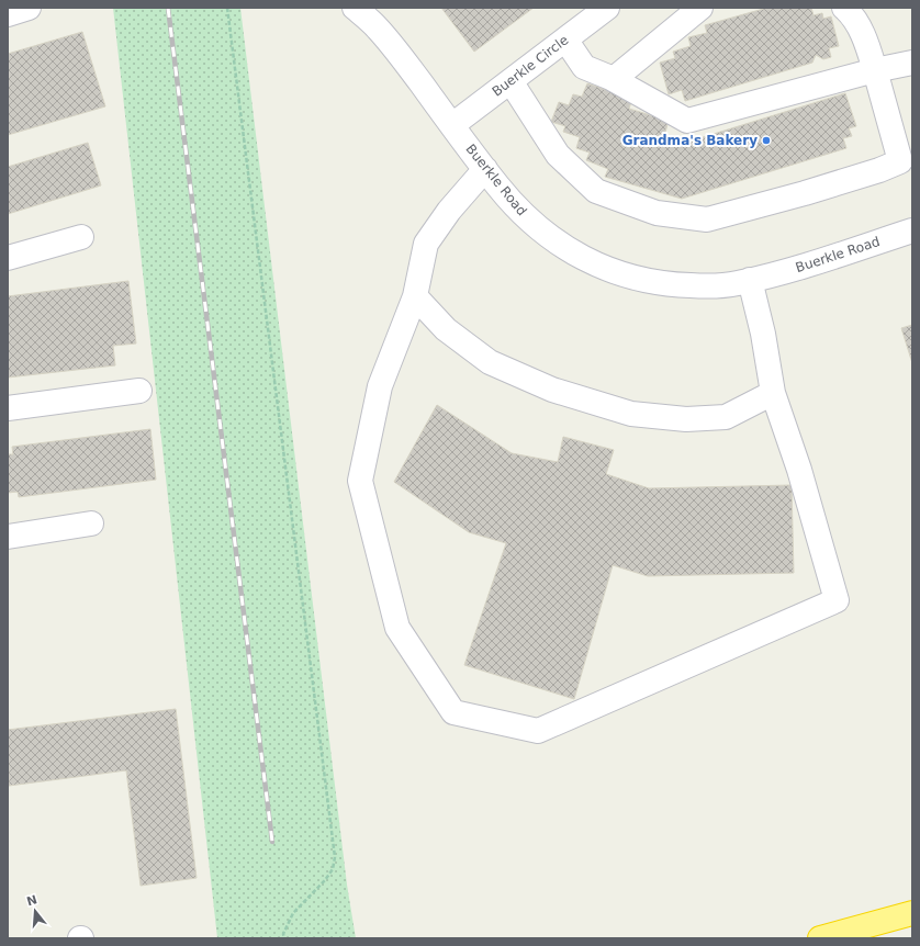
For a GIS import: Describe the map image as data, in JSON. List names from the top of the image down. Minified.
{"streets":{"street":["Buerkle Circle","Buerkle Road"]},"crossings":[["Buerkle Circle","Buerkle Road"]],"places":["Grandma's Bakery"],"north":"top"}
